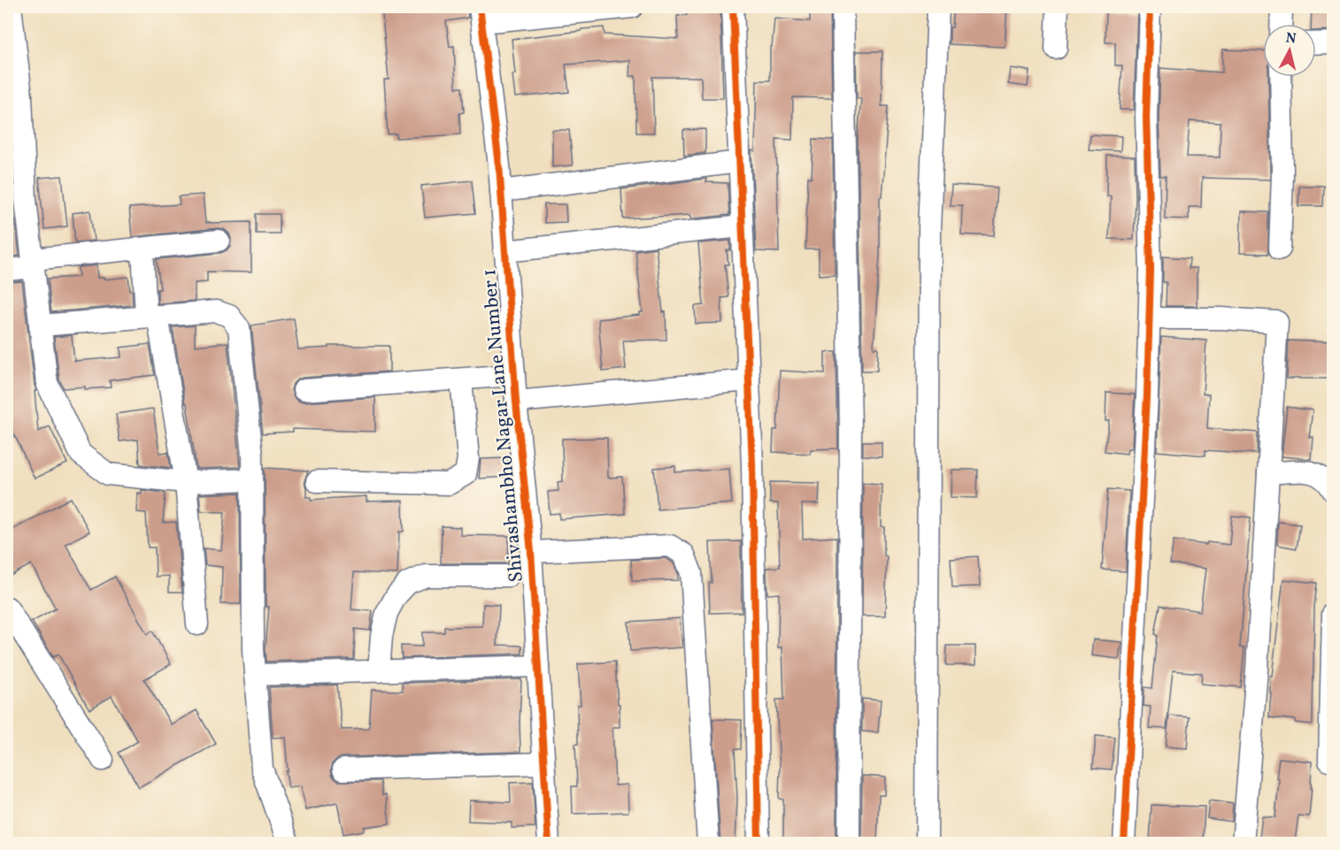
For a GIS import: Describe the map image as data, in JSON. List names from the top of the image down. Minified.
{"streets":{"street":["Shivashambho Nagar Lane Number 1"]},"north":"top"}
